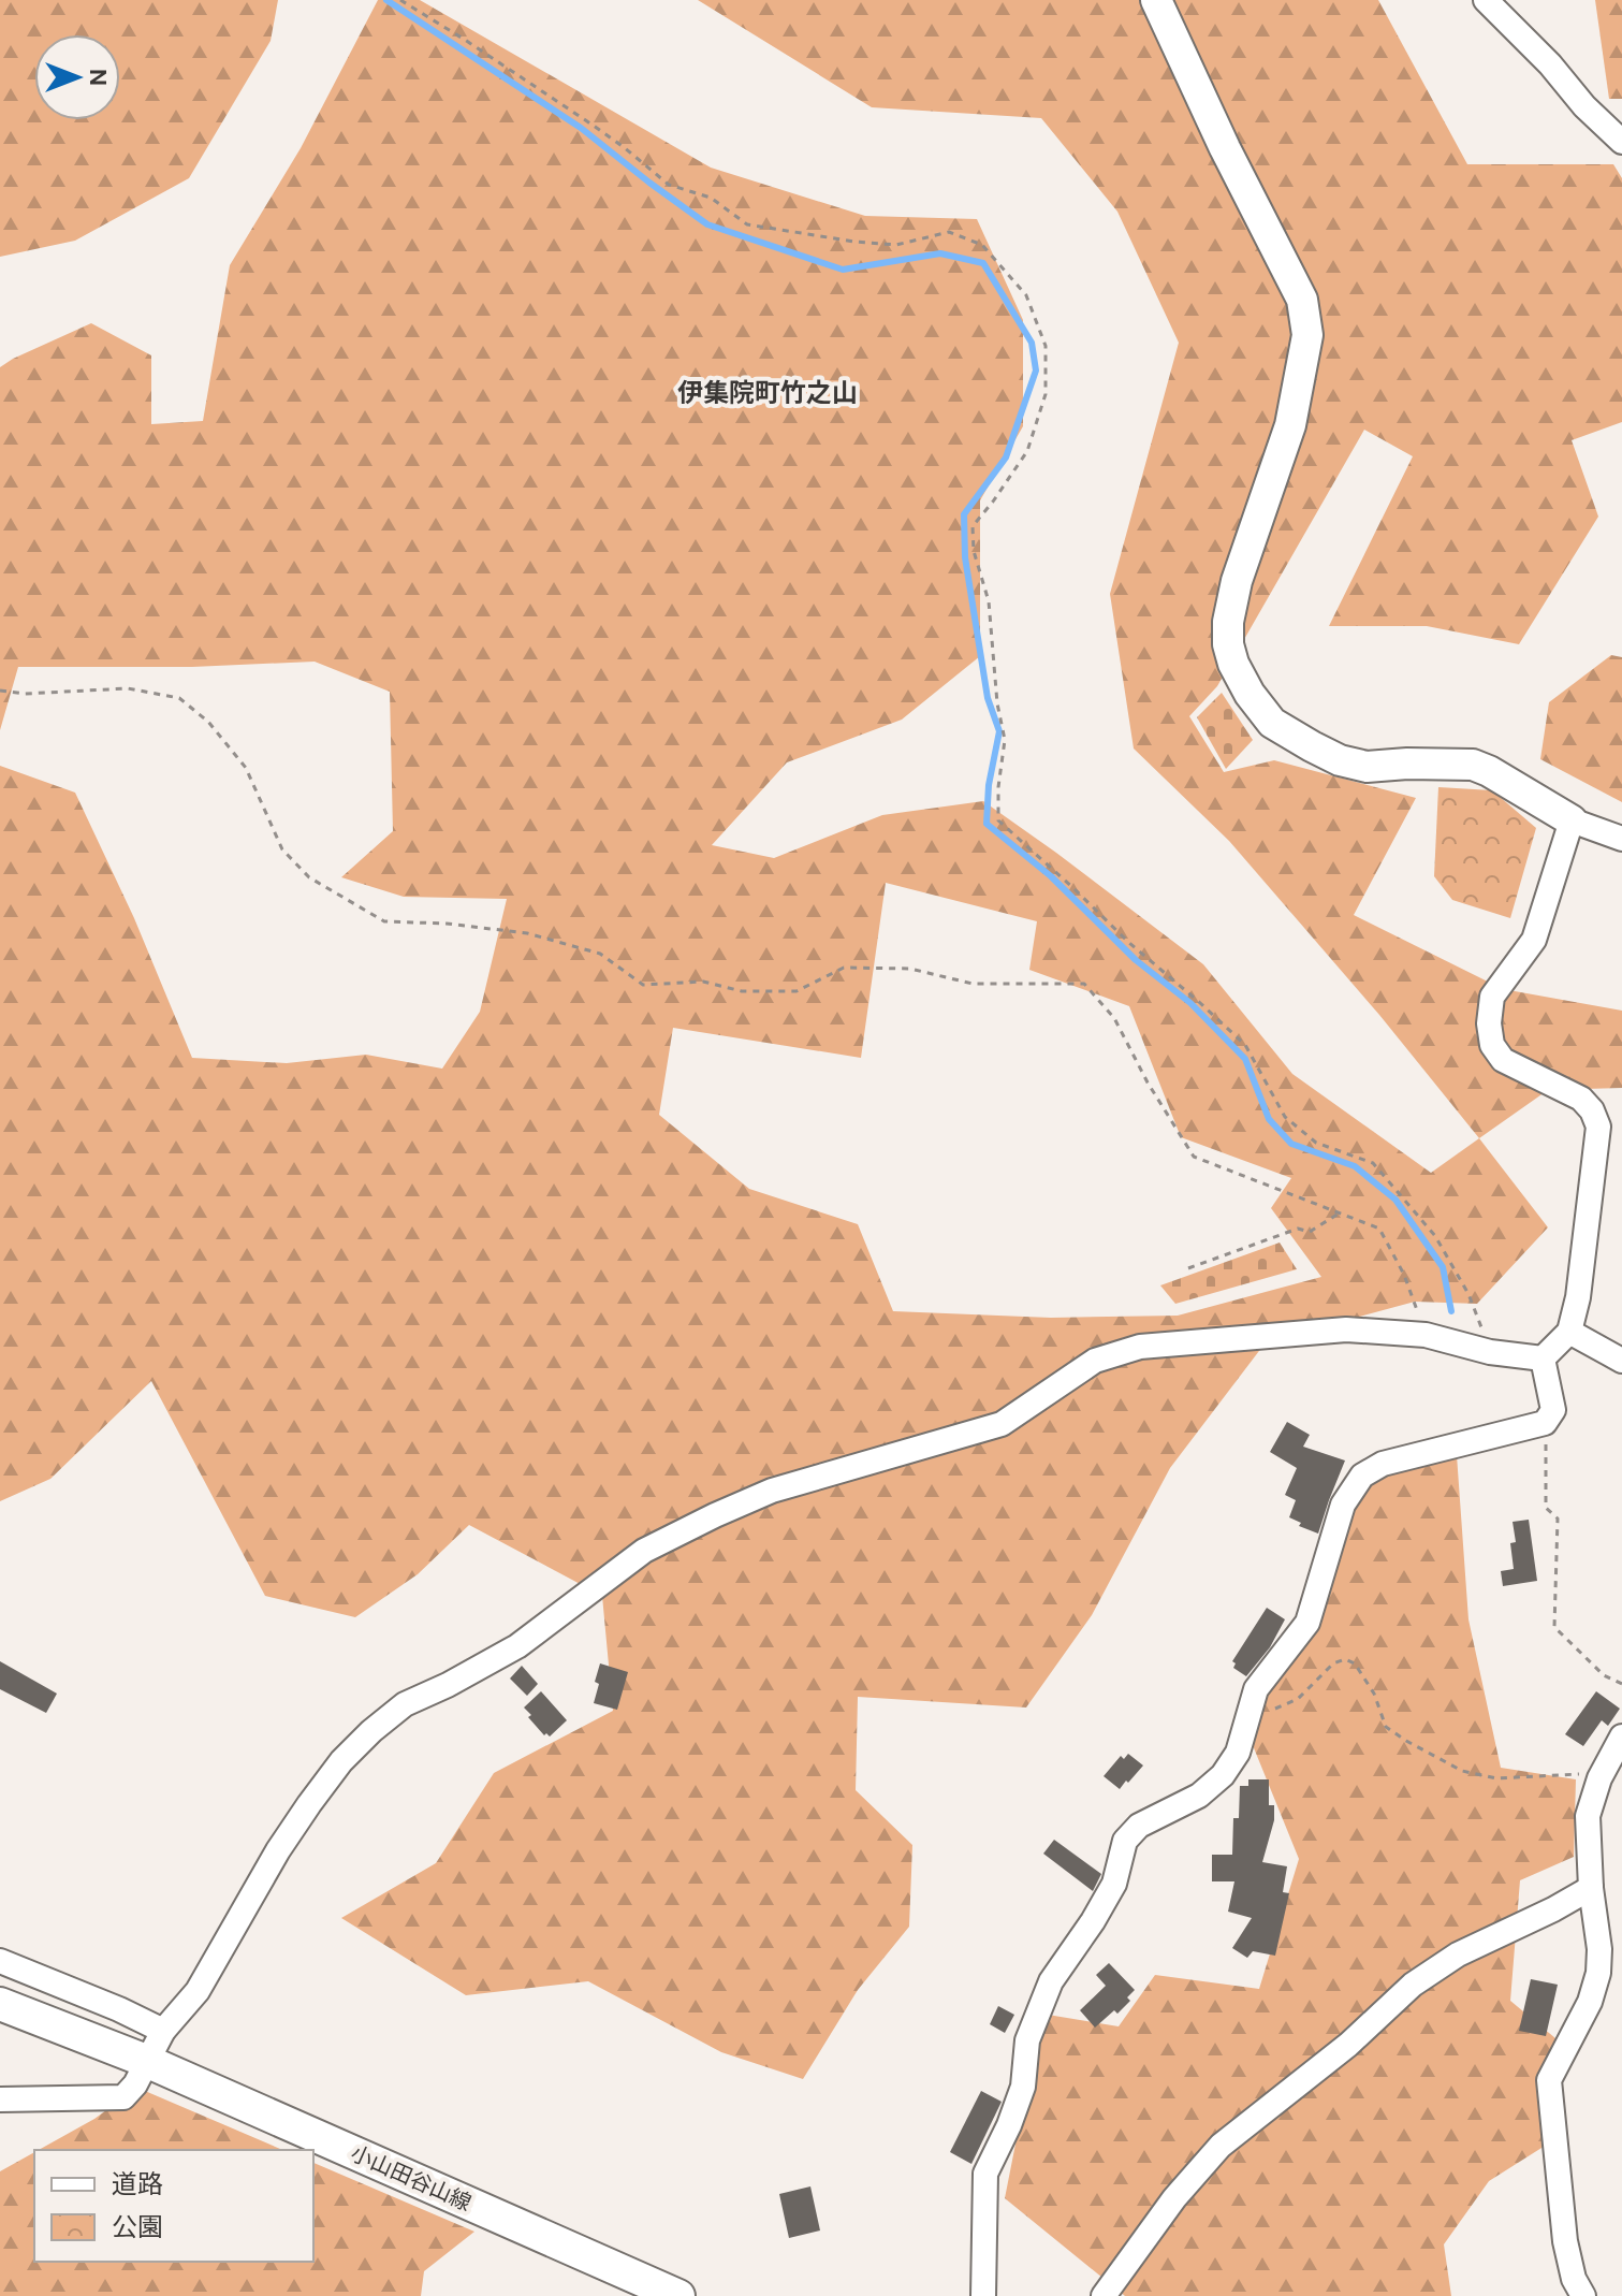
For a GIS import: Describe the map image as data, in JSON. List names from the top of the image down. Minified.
{"streets":{"main road":["小山田谷山線"]},"districts":["伊集院町竹之山"],"legend":["道路","公園"],"north":"right"}
